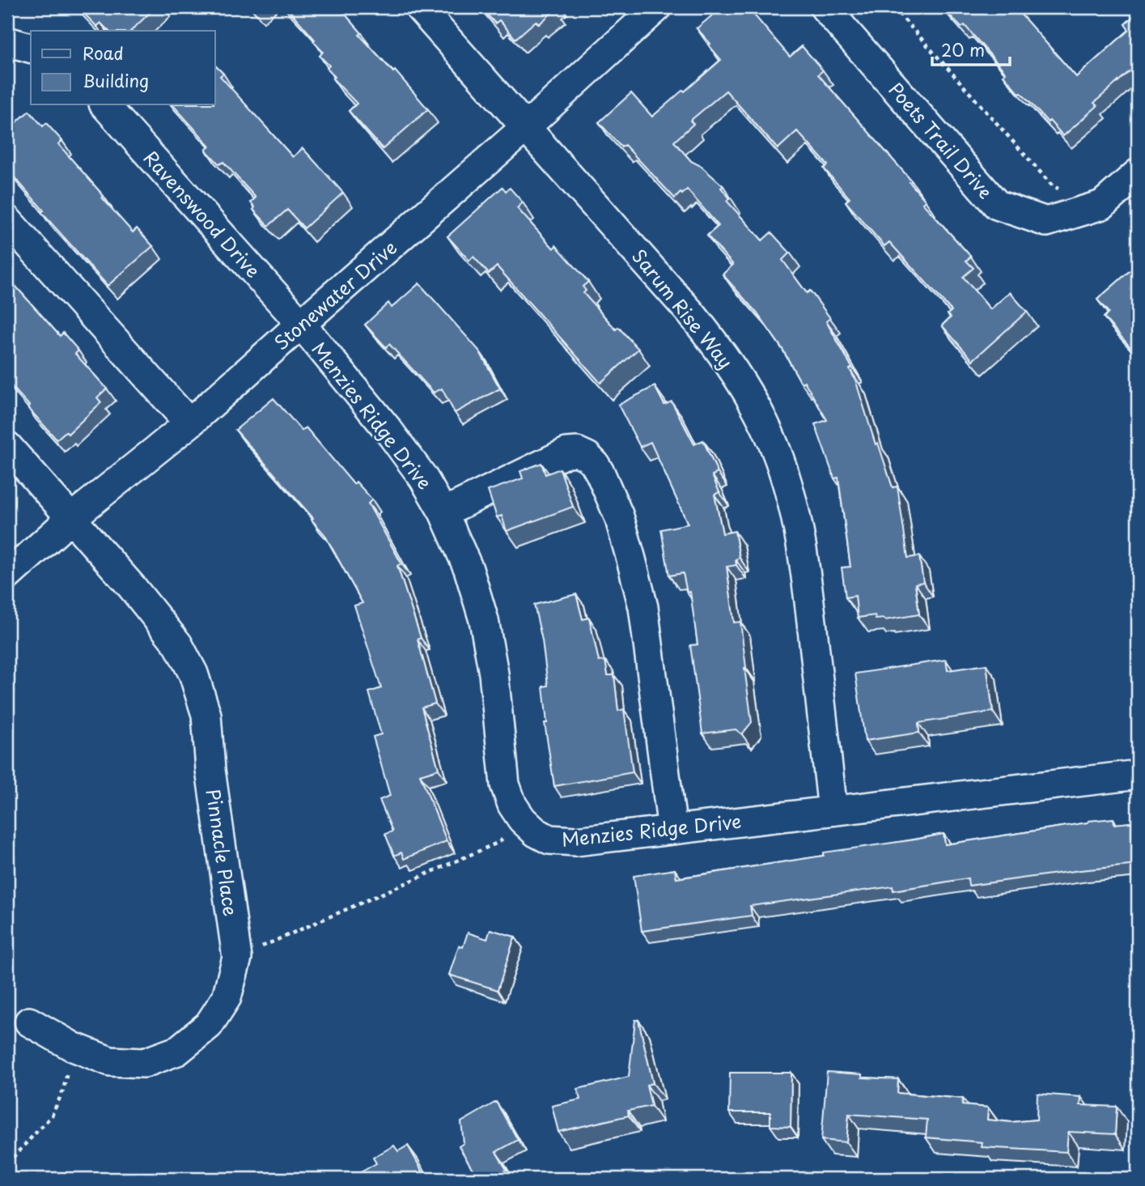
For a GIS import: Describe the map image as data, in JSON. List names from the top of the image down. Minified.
{"streets":{"street":["Poets Trail Drive","Ravenswood Drive","Stonewater Drive","Sarum Rise Way","Menzies Ridge Drive","Pinnacle Place"]},"crossings":[["Ravenswood Drive","Stonewater Drive"],["Ravenswood Drive","Menzies Ridge Drive"],["Stonewater Drive","Sarum Rise Way"],["Stonewater Drive","Menzies Ridge Drive"],["Stonewater Drive","Pinnacle Place"],["Sarum Rise Way","Menzies Ridge Drive"]],"legend":["Road","Building"],"scale_bar":"20 m"}
